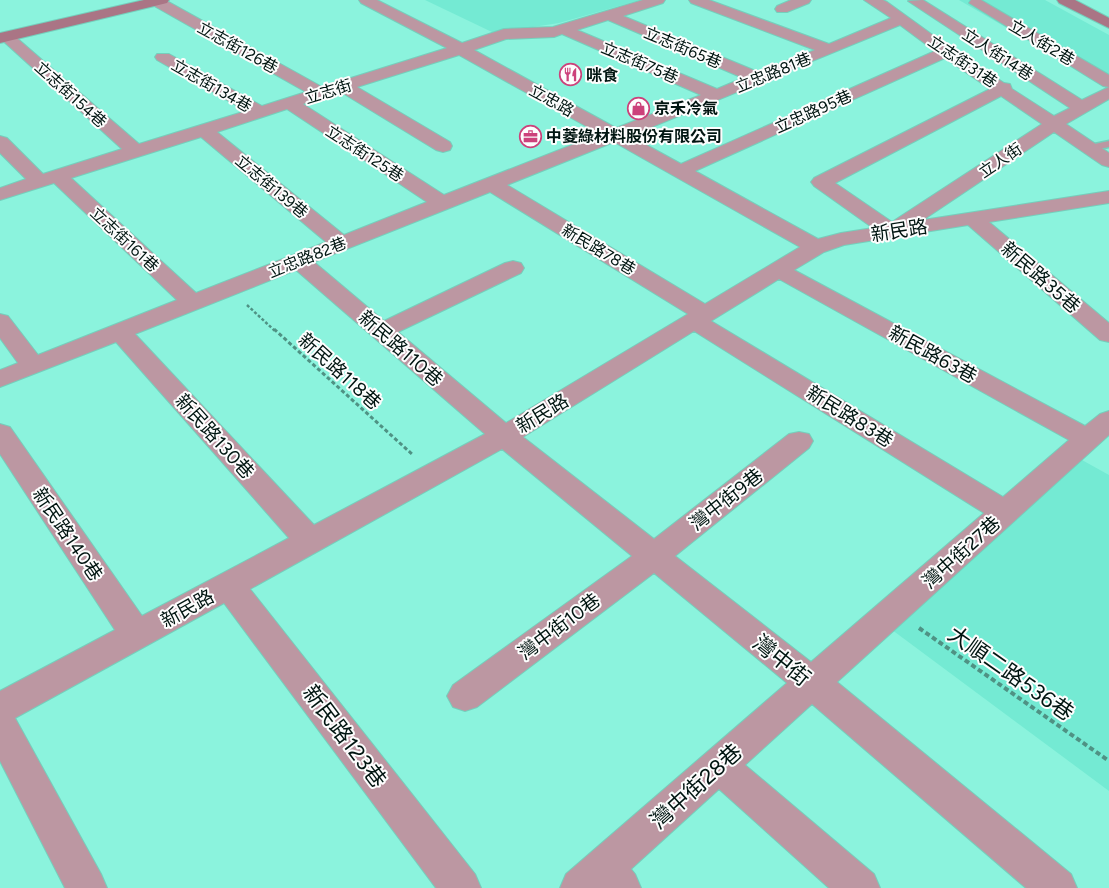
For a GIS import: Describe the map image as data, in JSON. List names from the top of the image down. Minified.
{"streets":{"street":["立人街2巷","立志街126巷","立志街65巷","立人街14巷","立志街31巷","立志街75巷","立忠路81巷","立志街134巷","立志街","立志街154巷","立忠路","立忠路95巷","立志街125巷","立人街","立志街139巷","新民路","立志街161巷","新民路78巷","立忠路82巷","新民路35巷","新民路110巷","新民路63巷","新民路83巷","新民路130巷","灣中街9巷","新民路140巷","灣中街27巷","灣中街10巷","灣中街","新民路123巷","灣中街28巷"],"path":["新民路118巷","大順二路536巷"]},"crossings":[["立志街126巷","立志街"],["立志街65巷","立忠路81巷"],["立志街65巷","立志街"],["立人街14巷","立人街"],["立志街31巷","立忠路81巷"],["立志街31巷","立忠路95巷"],["立志街31巷","立人街"],["立志街75巷","立忠路81巷"],["立志街75巷","立志街"],["立忠路81巷","立忠路"],["立忠路81巷","立忠路82巷"],["立志街134巷","立志街"],["立志街","立志街154巷"],["立志街","立忠路"],["立志街","立志街125巷"],["立志街","立志街139巷"],["立志街","立志街161巷"],["立忠路","立忠路95巷"],["立忠路","新民路"],["立忠路","立忠路82巷"],["立志街125巷","立忠路82巷"],["立人街","新民路"],["立志街139巷","立忠路82巷"],["新民路","新民路78巷"],["新民路","新民路35巷"],["新民路","新民路110巷"],["新民路","新民路63巷"],["新民路","新民路118巷"],["新民路","新民路83巷"],["新民路","新民路130巷"],["新民路","新民路140巷"],["新民路","灣中街"],["新民路","新民路123巷"],["立志街161巷","立忠路82巷"],["新民路78巷","立忠路82巷"],["新民路78巷","新民路83巷"],["立忠路82巷","新民路110巷"],["立忠路82巷","新民路118巷"],["立忠路82巷","新民路130巷"],["新民路110巷","灣中街"],["新民路63巷","灣中街27巷"],["新民路83巷","灣中街27巷"],["灣中街9巷","灣中街10巷"],["灣中街9巷","灣中街"],["灣中街27巷","灣中街"],["灣中街27巷","大順二路536巷"],["灣中街27巷","灣中街28巷"],["灣中街10巷","灣中街"],["灣中街","灣中街28巷"]],"places":{"restaurant":["咪食"],"shop":["京禾冷氣"],"office":["中菱綠材料股份有限公司"]}}
